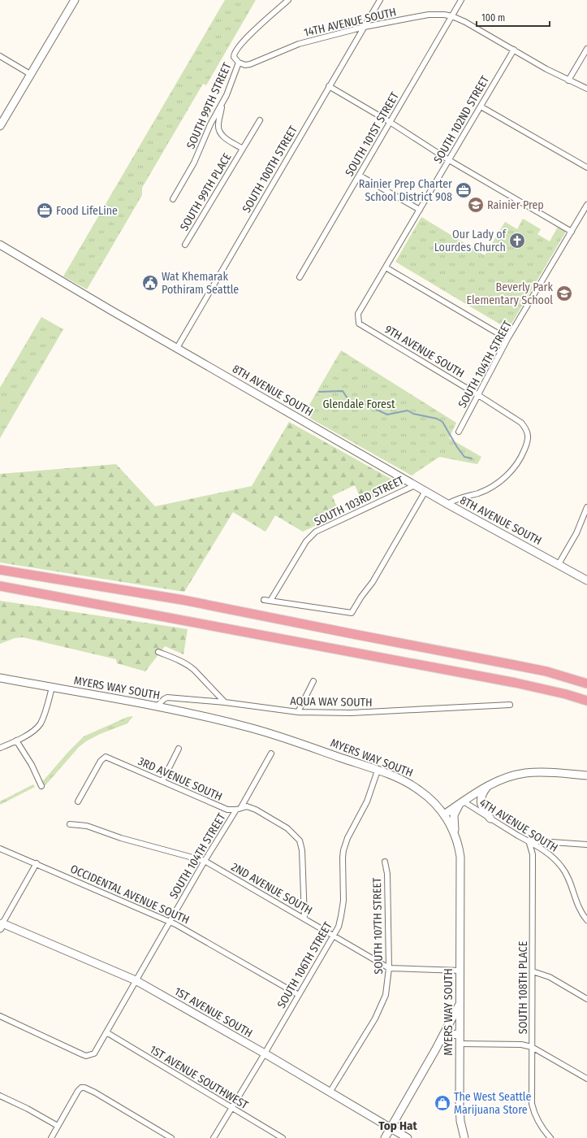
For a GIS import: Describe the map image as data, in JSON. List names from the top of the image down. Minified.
{"streets":{"street":["14TH AVENUE SOUTH","SOUTH 99TH STREET","SOUTH 102ND STREET","SOUTH 101ST STREET","SOUTH 100TH STREET","SOUTH 99TH PLACE","9TH AVENUE SOUTH","SOUTH 104TH STREET","8TH AVENUE SOUTH","SOUTH 103RD STREET","MYERS WAY SOUTH","AQUA WAY SOUTH","3RD AVENUE SOUTH","4TH AVENUE SOUTH","2ND AVENUE SOUTH","OCCIDENTAL AVENUE SOUTH","SOUTH 107TH STREET","SOUTH 106TH STREET","SOUTH 108TH PLACE","1ST AVENUE SOUTH","1ST AVENUE SOUTHWEST"]},"crossings":[["14TH AVENUE SOUTH","SOUTH 99TH STREET"],["14TH AVENUE SOUTH","SOUTH 102ND STREET"],["14TH AVENUE SOUTH","SOUTH 101ST STREET"],["14TH AVENUE SOUTH","SOUTH 100TH STREET"],["SOUTH 99TH STREET","SOUTH 99TH PLACE"],["SOUTH 102ND STREET","9TH AVENUE SOUTH"],["SOUTH 100TH STREET","8TH AVENUE SOUTH"],["9TH AVENUE SOUTH","SOUTH 104TH STREET"],["9TH AVENUE SOUTH","8TH AVENUE SOUTH"],["SOUTH 104TH STREET","3RD AVENUE SOUTH"],["SOUTH 104TH STREET","2ND AVENUE SOUTH"],["SOUTH 104TH STREET","OCCIDENTAL AVENUE SOUTH"],["SOUTH 104TH STREET","1ST AVENUE SOUTH"],["SOUTH 104TH STREET","1ST AVENUE SOUTHWEST"],["8TH AVENUE SOUTH","SOUTH 103RD STREET"],["MYERS WAY SOUTH","AQUA WAY SOUTH"],["MYERS WAY SOUTH","2ND AVENUE SOUTH"],["MYERS WAY SOUTH","SOUTH 106TH STREET"],["3RD AVENUE SOUTH","2ND AVENUE SOUTH"],["4TH AVENUE SOUTH","SOUTH 108TH PLACE"],["2ND AVENUE SOUTH","SOUTH 107TH STREET"],["2ND AVENUE SOUTH","SOUTH 106TH STREET"],["OCCIDENTAL AVENUE SOUTH","SOUTH 106TH STREET"],["SOUTH 107TH STREET","1ST AVENUE SOUTH"],["SOUTH 106TH STREET","1ST AVENUE SOUTH"],["SOUTH 106TH STREET","1ST AVENUE SOUTHWEST"]],"districts":["Top Hat"],"parks":["Glendale Forest"],"places":{"office":["Rainier Prep Charter School District 908","Food LifeLine"],"school or university":["Rainier Prep","Beverly Park Elementary School"],"church":["Our Lady of Lourdes Church"],"public building":["Wat Khemarak Pothiram Seattle"],"shop":["The West Seattle Marijuana Store"]},"scale_bar":"100 m"}
